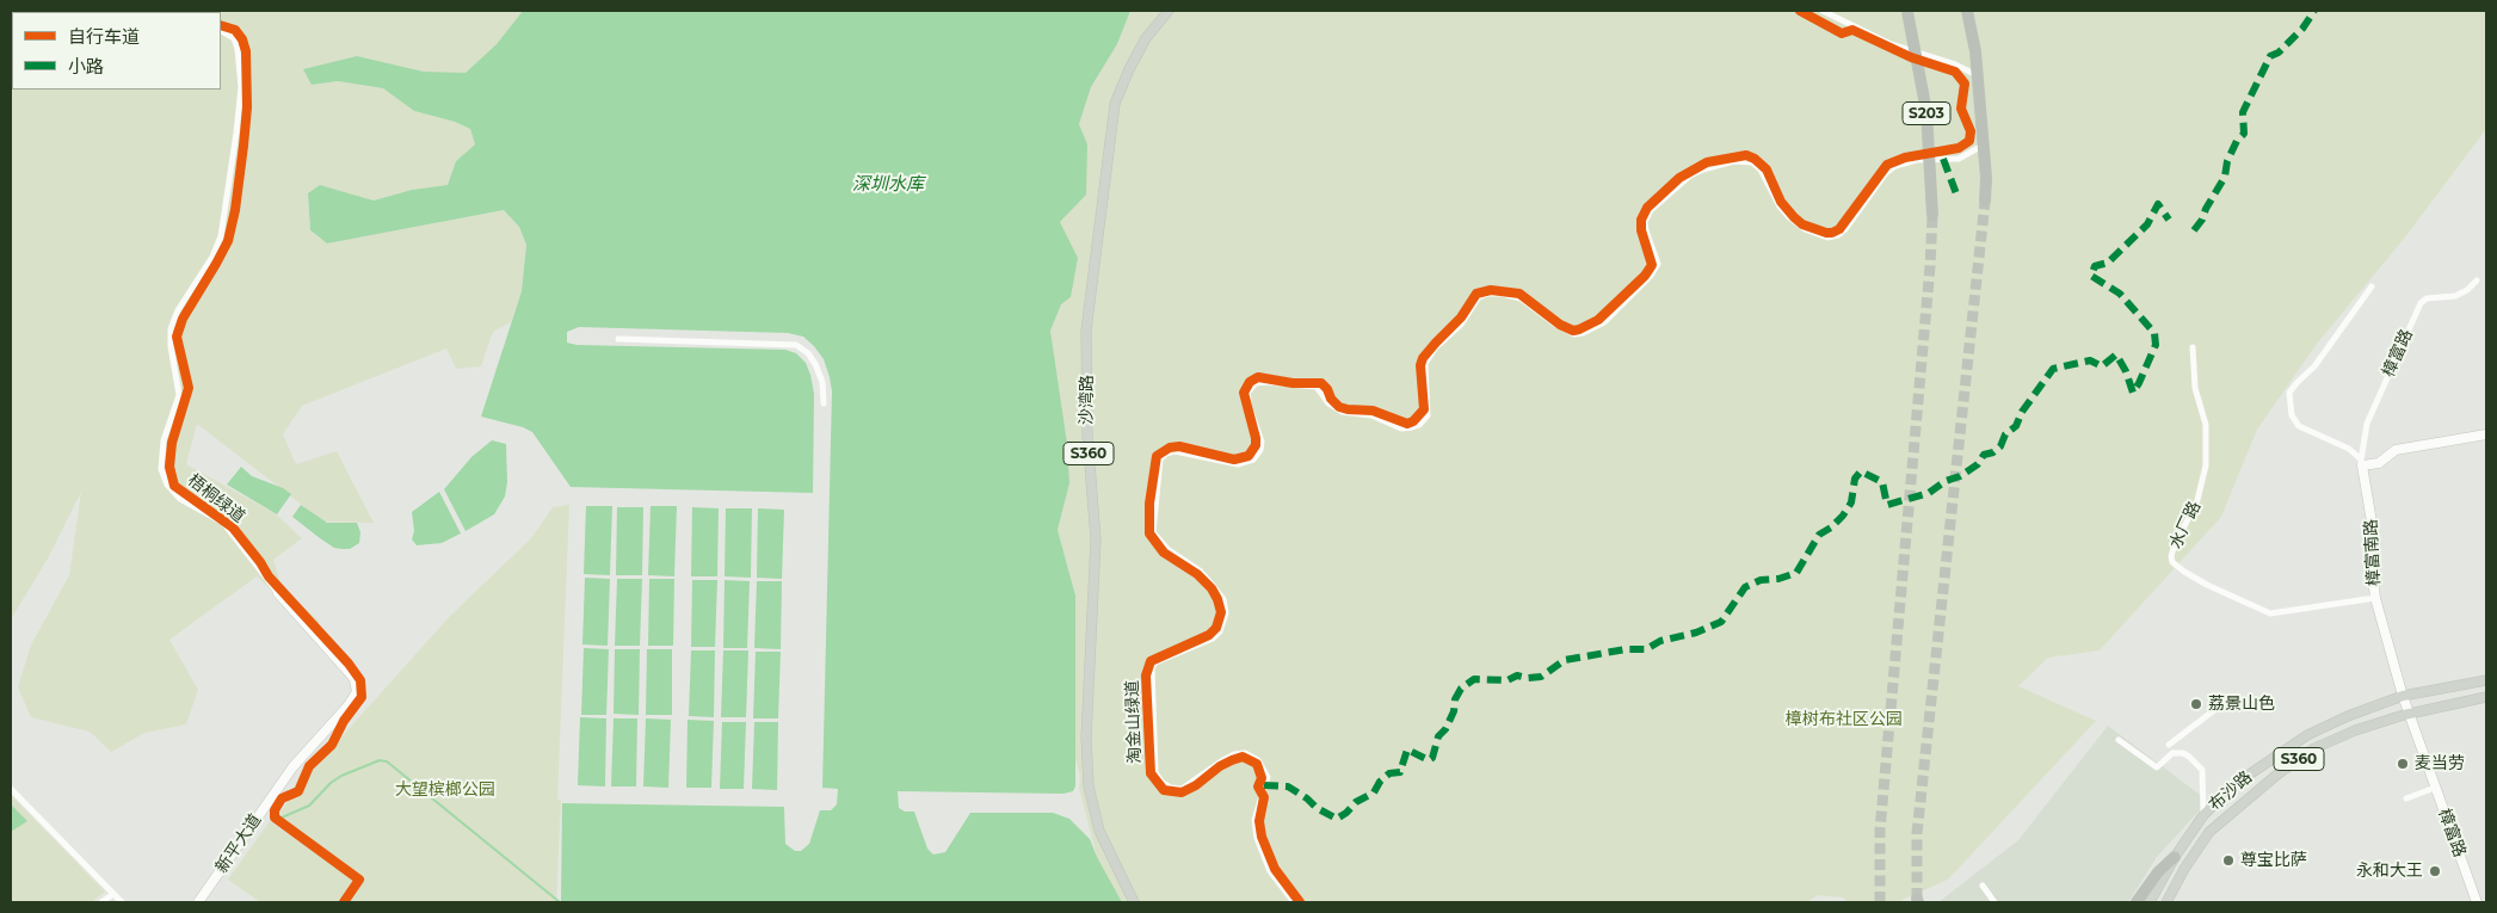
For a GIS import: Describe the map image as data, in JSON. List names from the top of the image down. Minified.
{"streets":{"highway":["S203"],"main road":["沙湾路","S360","布沙路"],"street":["樟富路","水厂路","樟富南路","淘金山绿道","新平大道"],"cycle path":["梧桐绿道"]},"crossings":[["樟富路","樟富南路"],["樟富路","布沙路"],["水厂路","樟富南路"],["樟富南路","布沙路"]],"water":["深圳水库"],"parks":["樟树布社区公园","大望槟榔公园"],"places":["荔景山色","麦当劳","尊宝比萨","永和大王"],"legend":["自行车道","小路"]}
